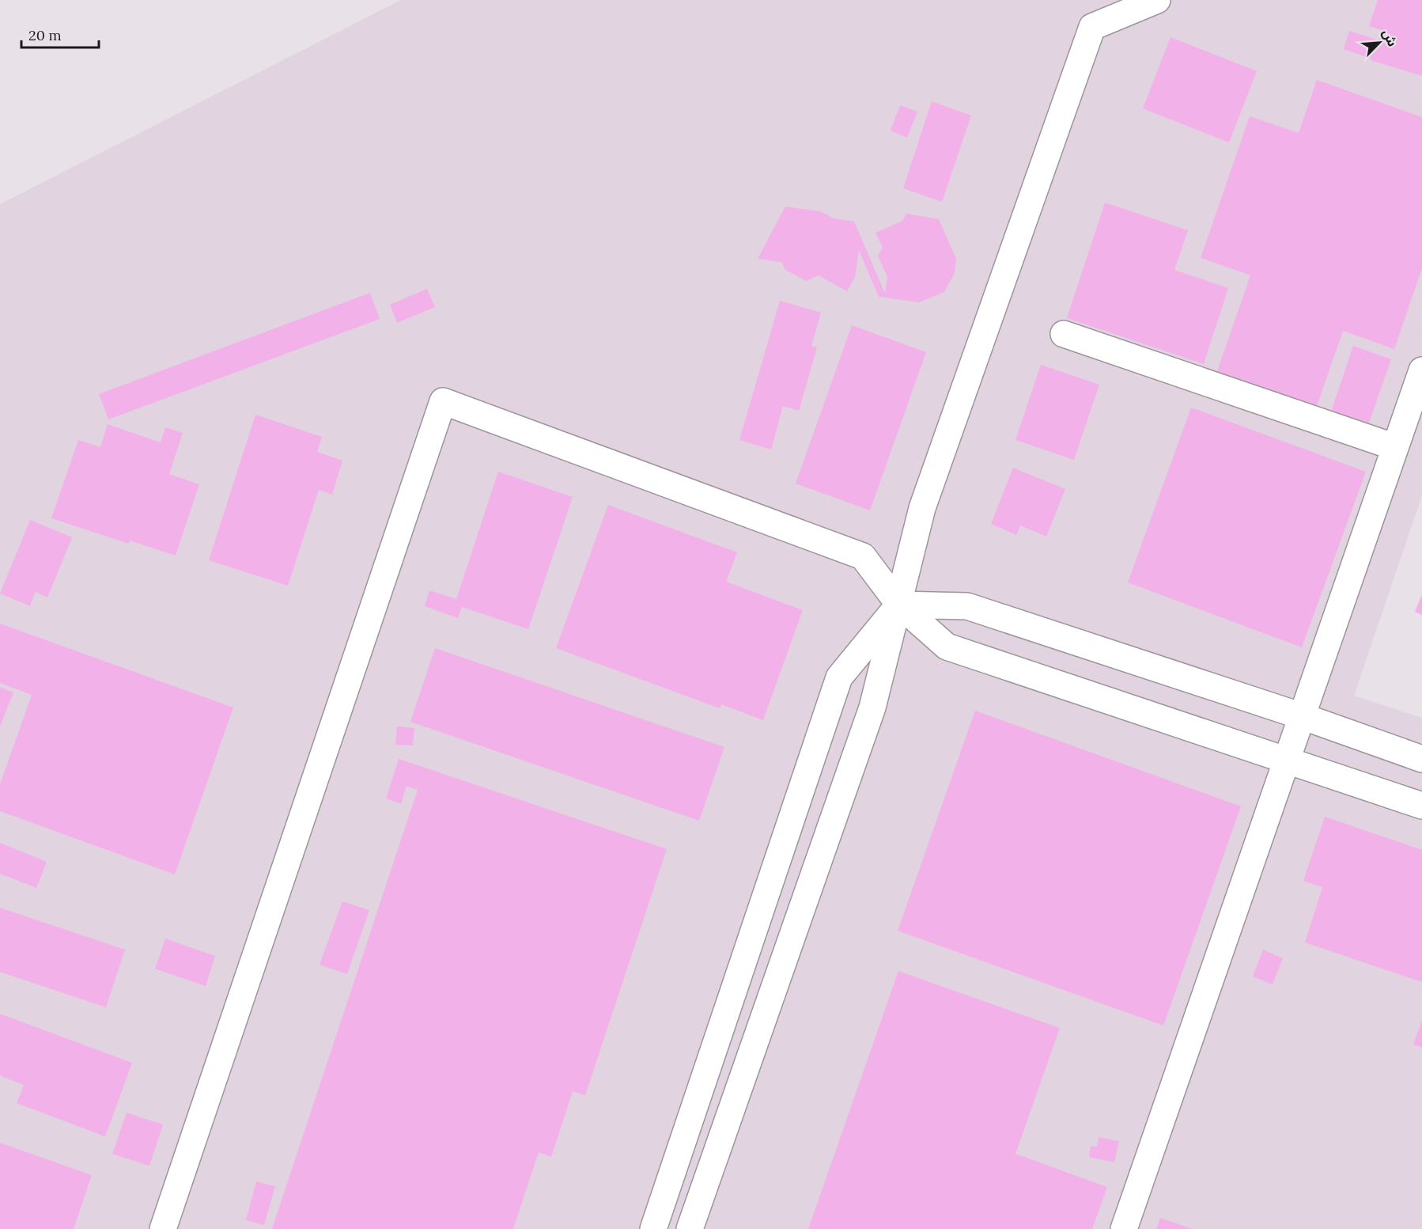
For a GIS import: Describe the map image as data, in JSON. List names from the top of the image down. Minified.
{"scale_bar":"20 m","north":"top right"}
